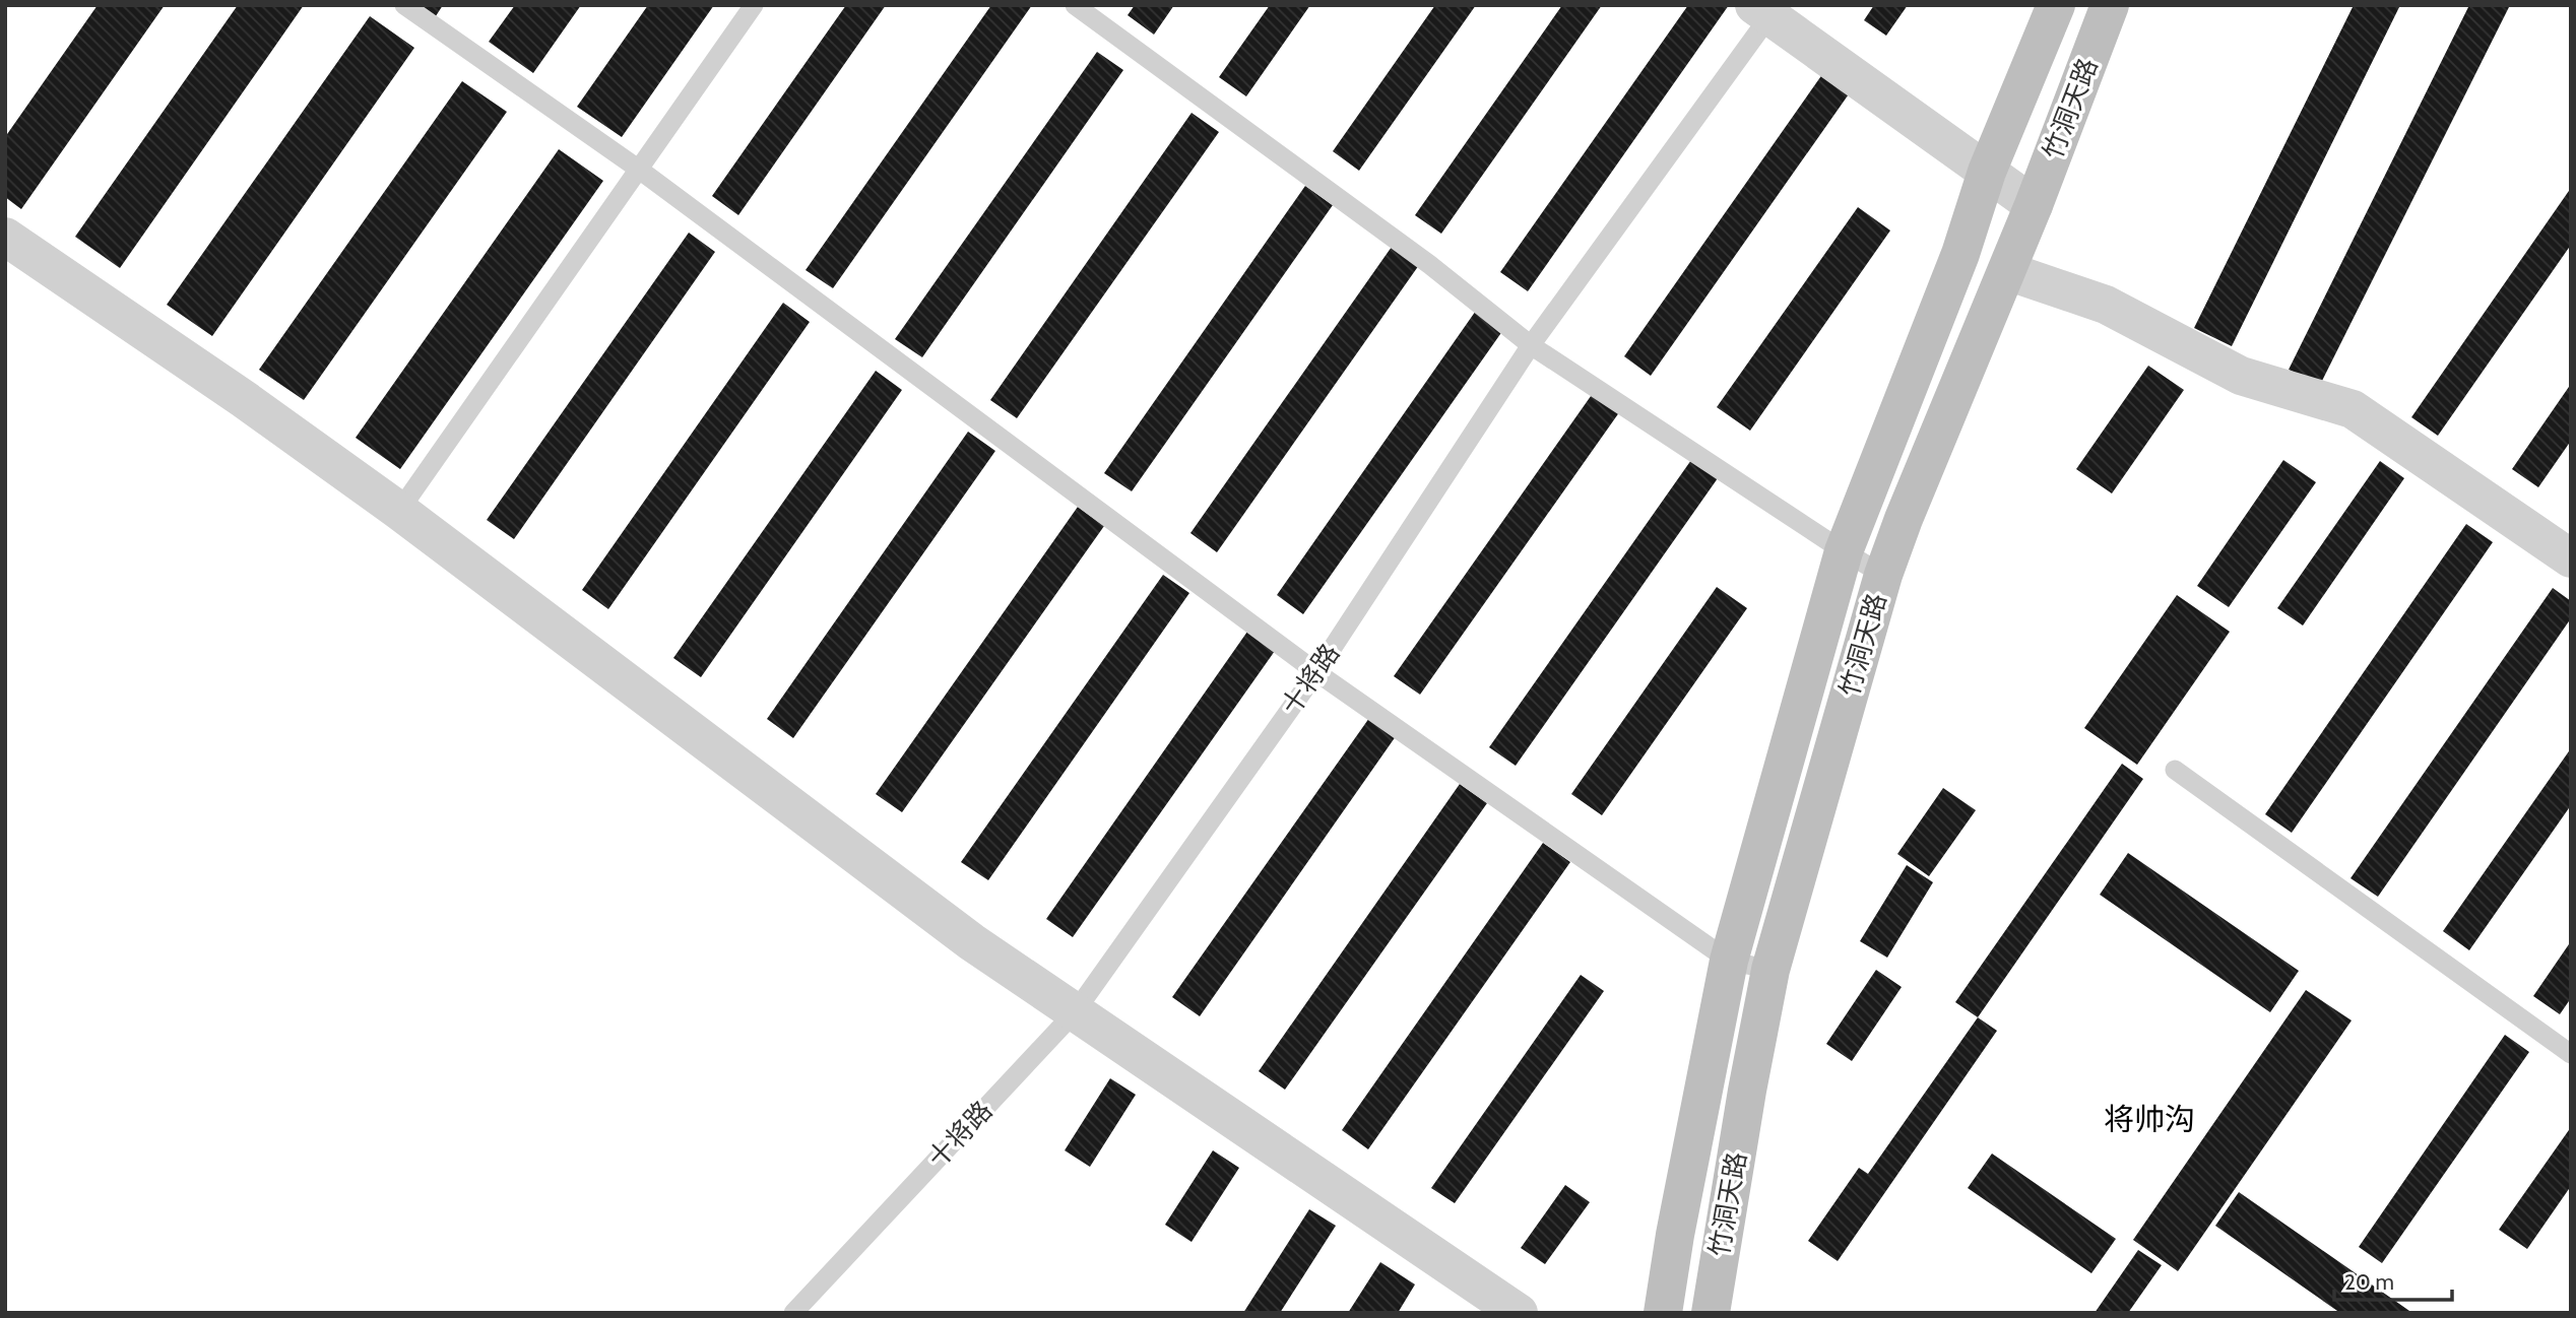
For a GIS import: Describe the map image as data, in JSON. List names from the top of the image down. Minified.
{"streets":{"main road":["竹洞天路"],"lane":["十将路"]},"districts":["将帅沟"],"scale_bar":"20 m"}
